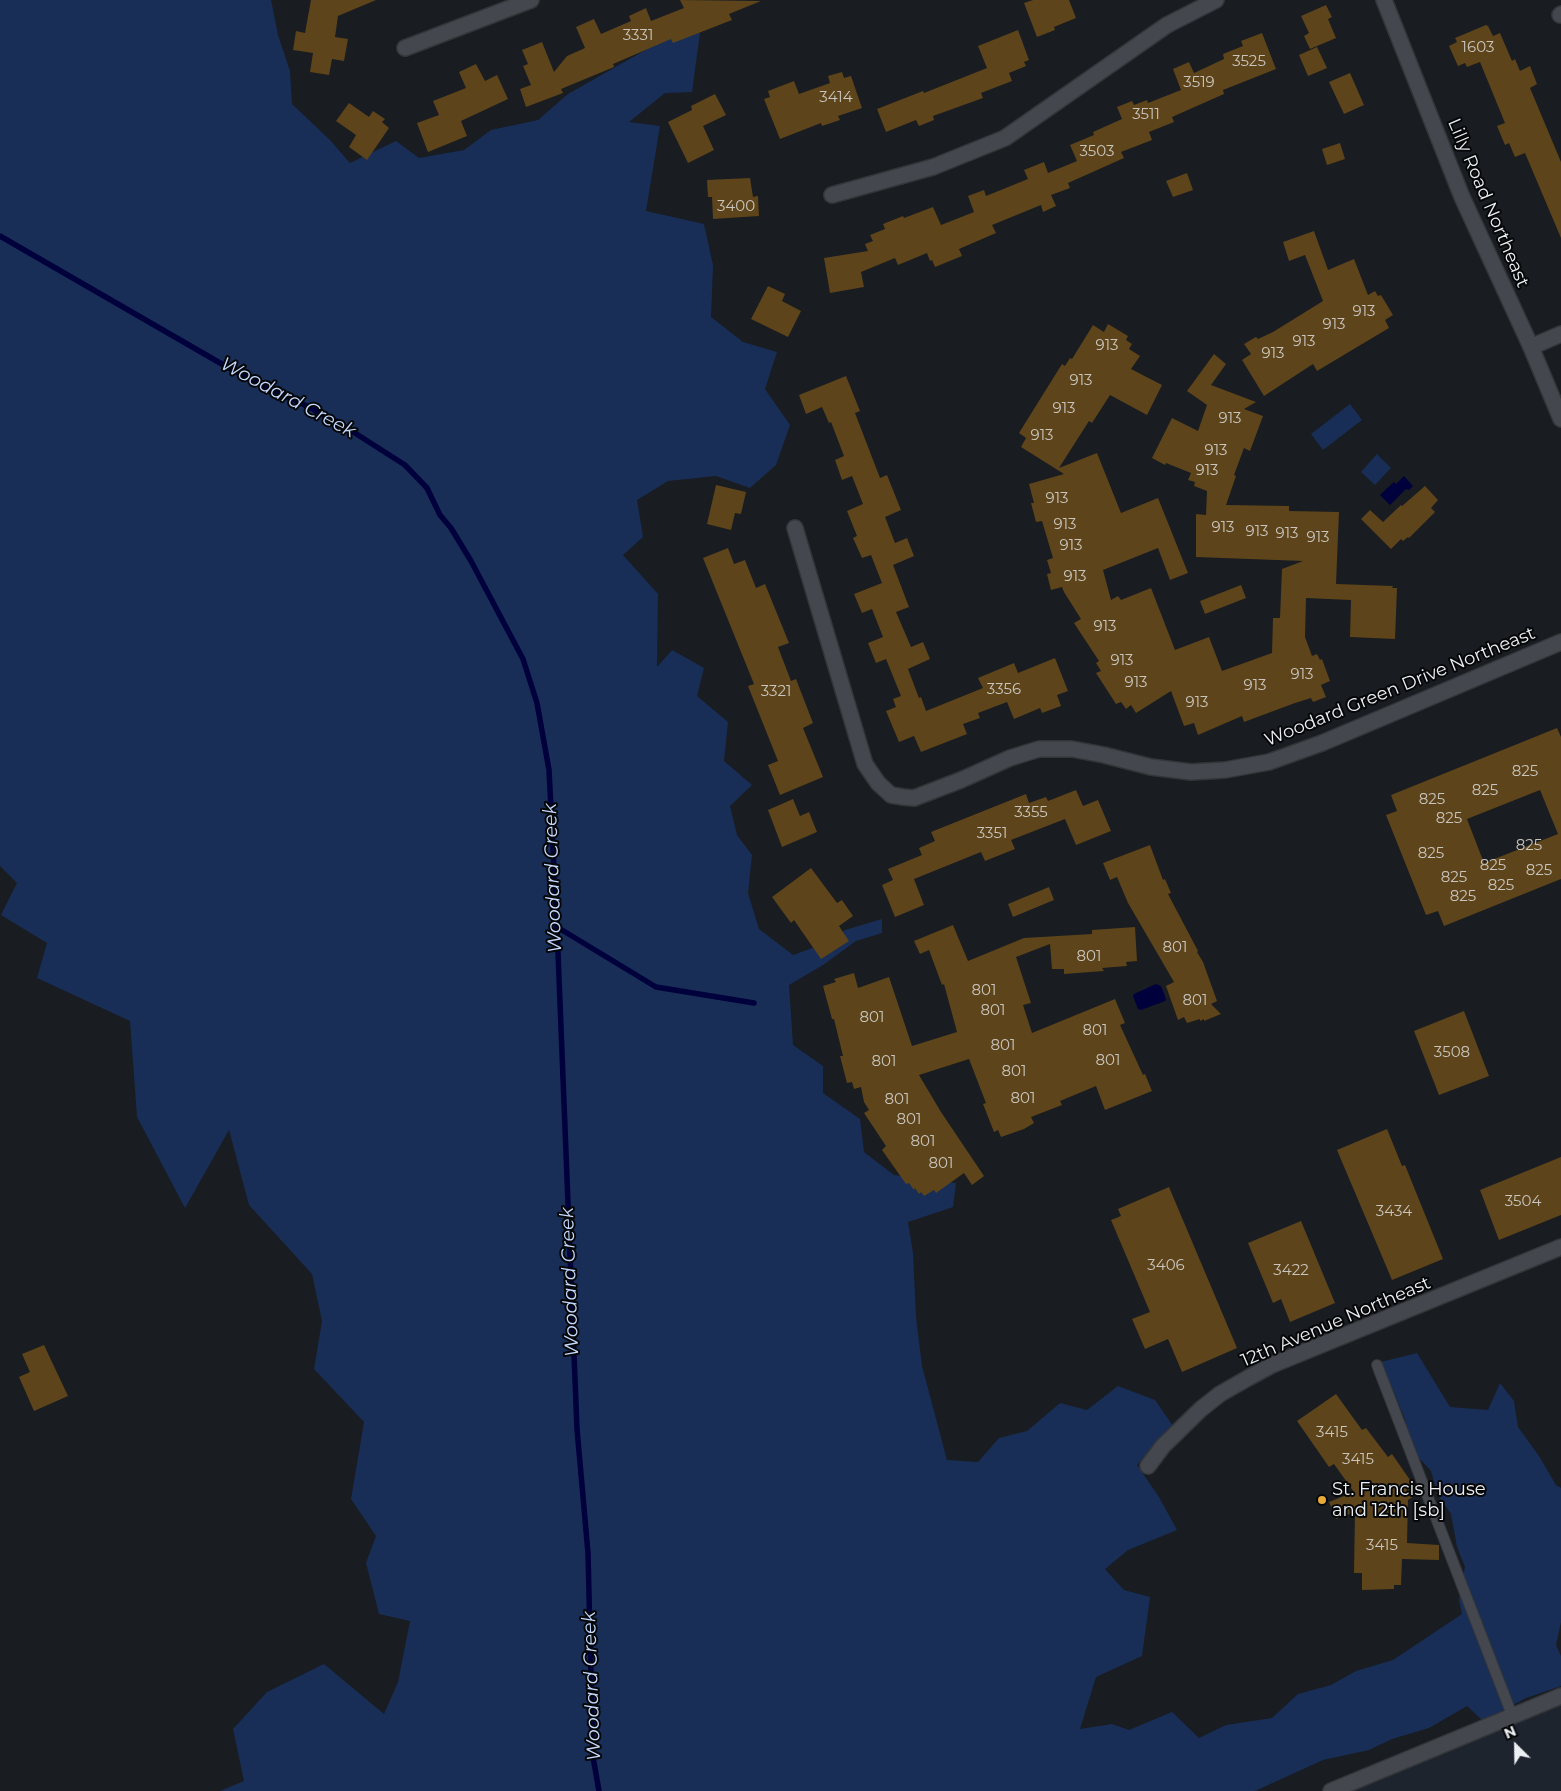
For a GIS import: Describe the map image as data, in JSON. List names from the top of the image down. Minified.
{"streets":{"street":["Lilly Road Northeast","Woodard Green Drive Northeast","12th Avenue Northeast"]},"water":["Woodard Creek"],"places":["St. Francis House and 12th [sb]"],"house_numbers":["3331","1603","3525","3519","3414","3511","3503","3400","913","913","913","913","913","913","913","913","913","913","913","913","913","913","913","913","913","913","913","913","913","913","913","913","3356","3321","913","825","825","825","3355","825","3351","825","825","825","825","825","825","825","801","801","801","801","801","801","801","801","3508","801","801","801","801","801","801","801","801","3504","3434","3406","3422","3415","3415","3415"],"north":"top left"}
